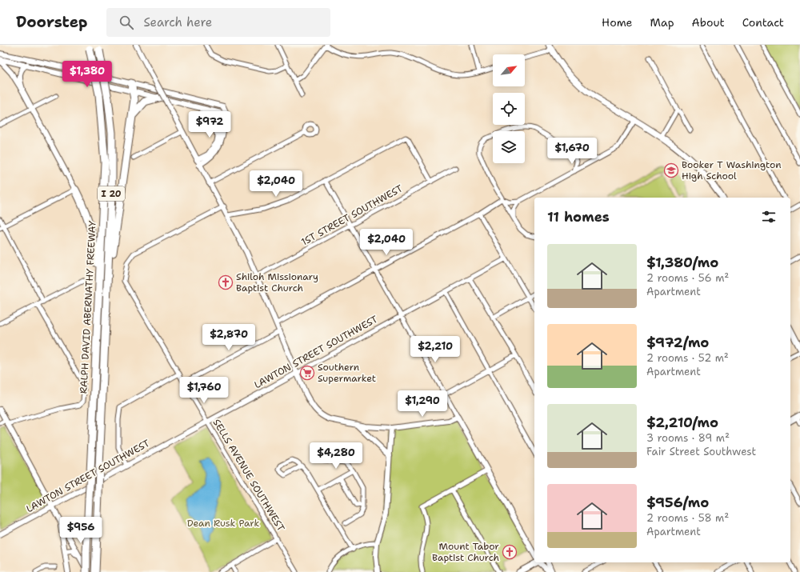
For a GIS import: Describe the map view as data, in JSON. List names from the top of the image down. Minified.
{"streets":{"highway":["I 20","RALPH DAVID ABERNATHY FREEWAY"],"street":["1ST STREET SOUTHWEST","LAWTON STREET SOUTHWEST","SELLS AVENUE SOUTHWEST"]},"crossings":[["LAWTON STREET SOUTHWEST","SELLS AVENUE SOUTHWEST"]],"parks":["Dean Rusk Park"],"places":{"school or university":["Booker T Washington High School"],"church":["Shiloh Missionary Baptist Church","Mount Tabor Baptist Church"],"supermarket":["Southern Supermarket"]},"north":"top right","page":{"header":"Doorstep","search":"Search here","nav":["Home","Map","About","Contact"],"price":["$1,380","$972","$1,670","$2,040","$2,040","$2,870","$2,210","$1,760","$1,290","$4,280","$956"],"heading":"11 homes","list":[{"name":"$1,380/mo","note":"2 rooms · 56 m² · Apartment"},{"name":"$972/mo","note":"2 rooms · 52 m² · Apartment"},{"name":"$2,210/mo","note":"3 rooms · 89 m² · Fair Street Southwest"},{"name":"$956/mo","note":"2 rooms · 58 m² · Apartment"}]}}
